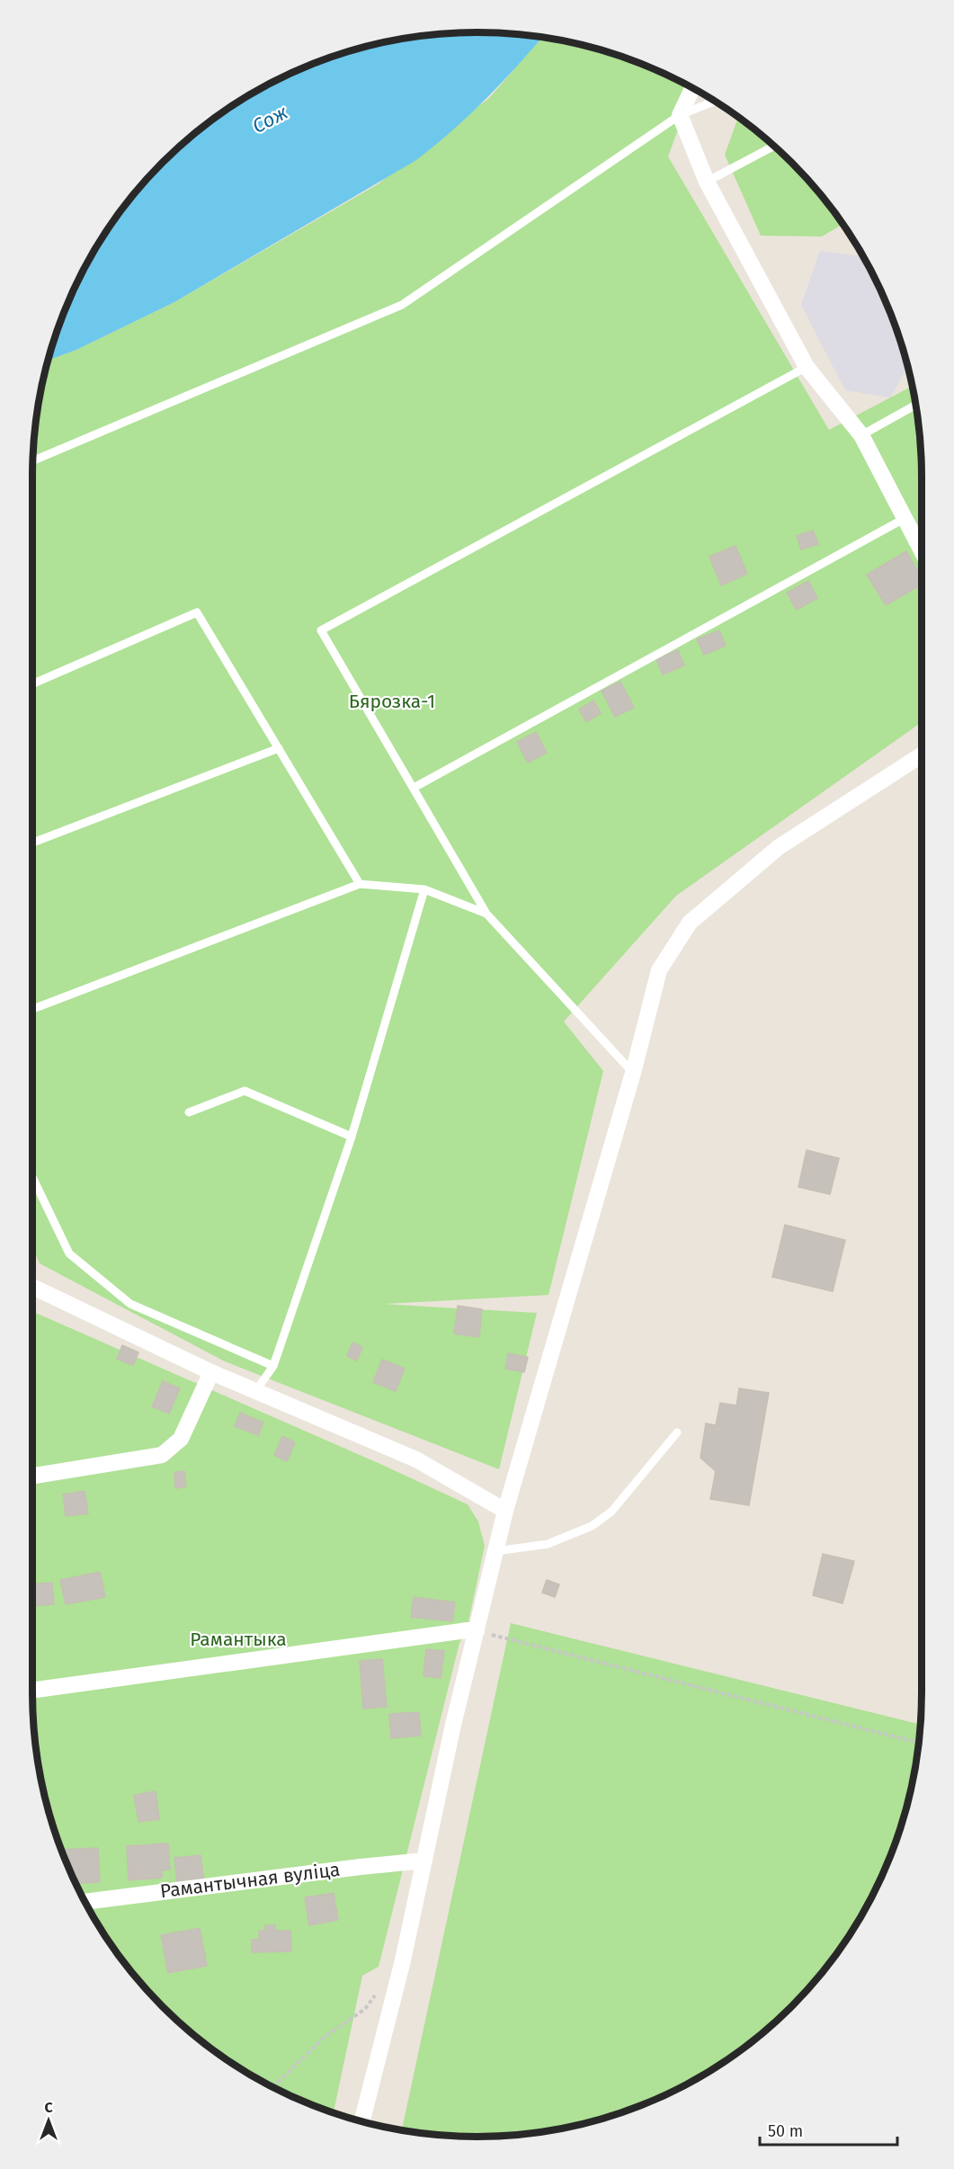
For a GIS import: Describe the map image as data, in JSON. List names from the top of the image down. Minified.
{"streets":{"street":["Рамантычная вуліца"]},"water":["Сож"],"parks":["Бярозка-1","Рамантыка"],"scale_bar":"50 m","north":"top"}
